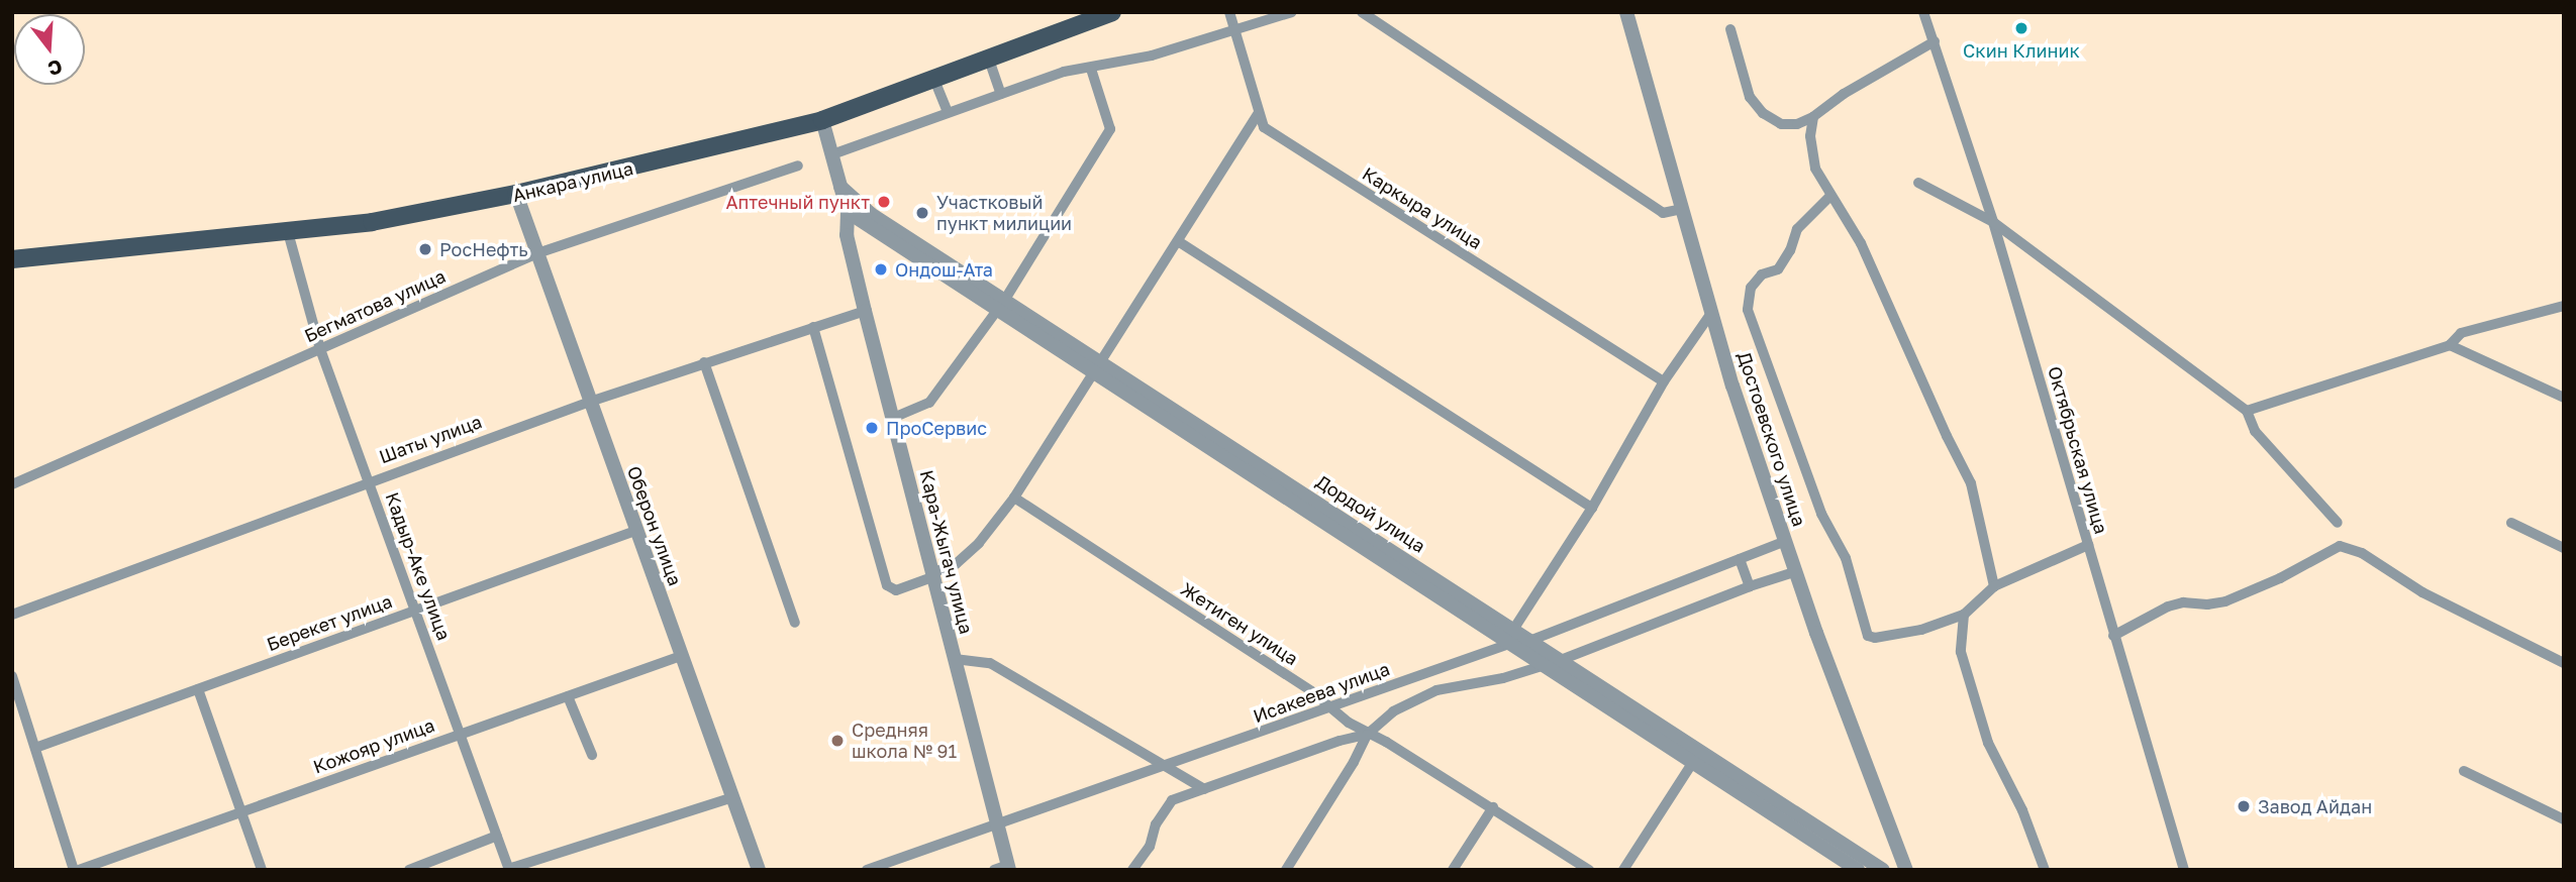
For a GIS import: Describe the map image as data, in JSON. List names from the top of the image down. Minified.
{"streets":{"main road":["Анкара улица"],"street":["Каркыра улица","Бегматова улица","Шаты улица","Достоевского улица","Октябрьская улица","Дордой улица","Оберон улица","Кара-Жыгач улица","Кадыр-Аке улица","Берекет улица","Жетиген улица","Исакеева улица","Кожояр улица"]},"crossings":[["Анкара улица","Оберон улица"],["Анкара улица","Кара-Жыгач улица"],["Анкара улица","Кадыр-Аке улица"],["Бегматова улица","Оберон улица"],["Бегматова улица","Кадыр-Аке улица"],["Шаты улица","Оберон улица"],["Шаты улица","Кара-Жыгач улица"],["Шаты улица","Кадыр-Аке улица"],["Дордой улица","Кара-Жыгач улица"],["Дордой улица","Исакеева улица"],["Оберон улица","Берекет улица"],["Оберон улица","Кожояр улица"],["Кара-Жыгач улица","Исакеева улица"],["Кадыр-Аке улица","Берекет улица"],["Кадыр-Аке улица","Кожояр улица"],["Жетиген улица","Исакеева улица"]],"places":["Скин Клиник","Аптечный пункт","Участковый пункт милиции","РосНефть","Ондош-Ата","ПроСервис","Средняя школа № 91","Завод Айдан"],"north":"bottom"}
